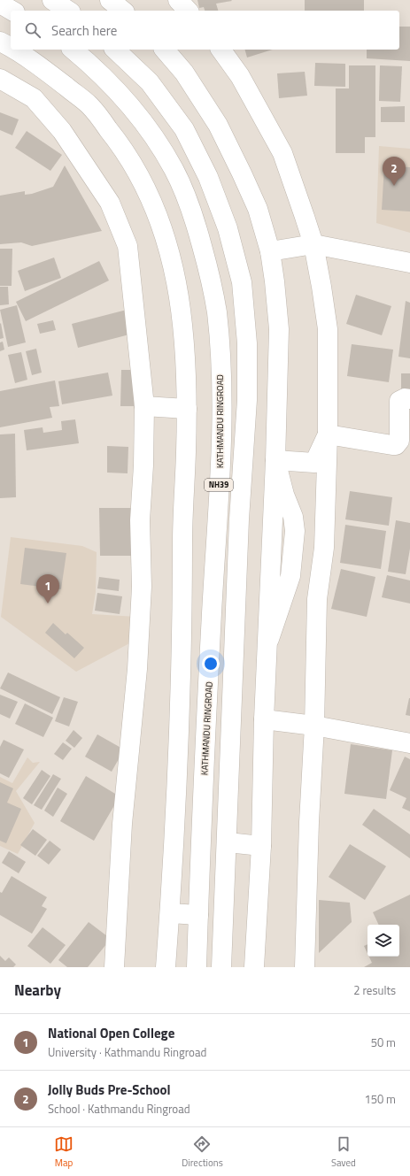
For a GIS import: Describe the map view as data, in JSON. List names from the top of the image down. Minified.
{"streets":{"main road":["KATHMANDU RINGROAD","NH39"]},"page":{"search":"Search here","pins":["2","1"],"heading":["Nearby","2 results"],"list":[{"mark":"1","name":"National Open College","note":"University · Kathmandu Ringroad","value":"50 m"},{"mark":"2","name":"Jolly Buds Pre-School","note":"School · Kathmandu Ringroad","value":"150 m"}],"nav":["Map","Directions","Saved"]}}
